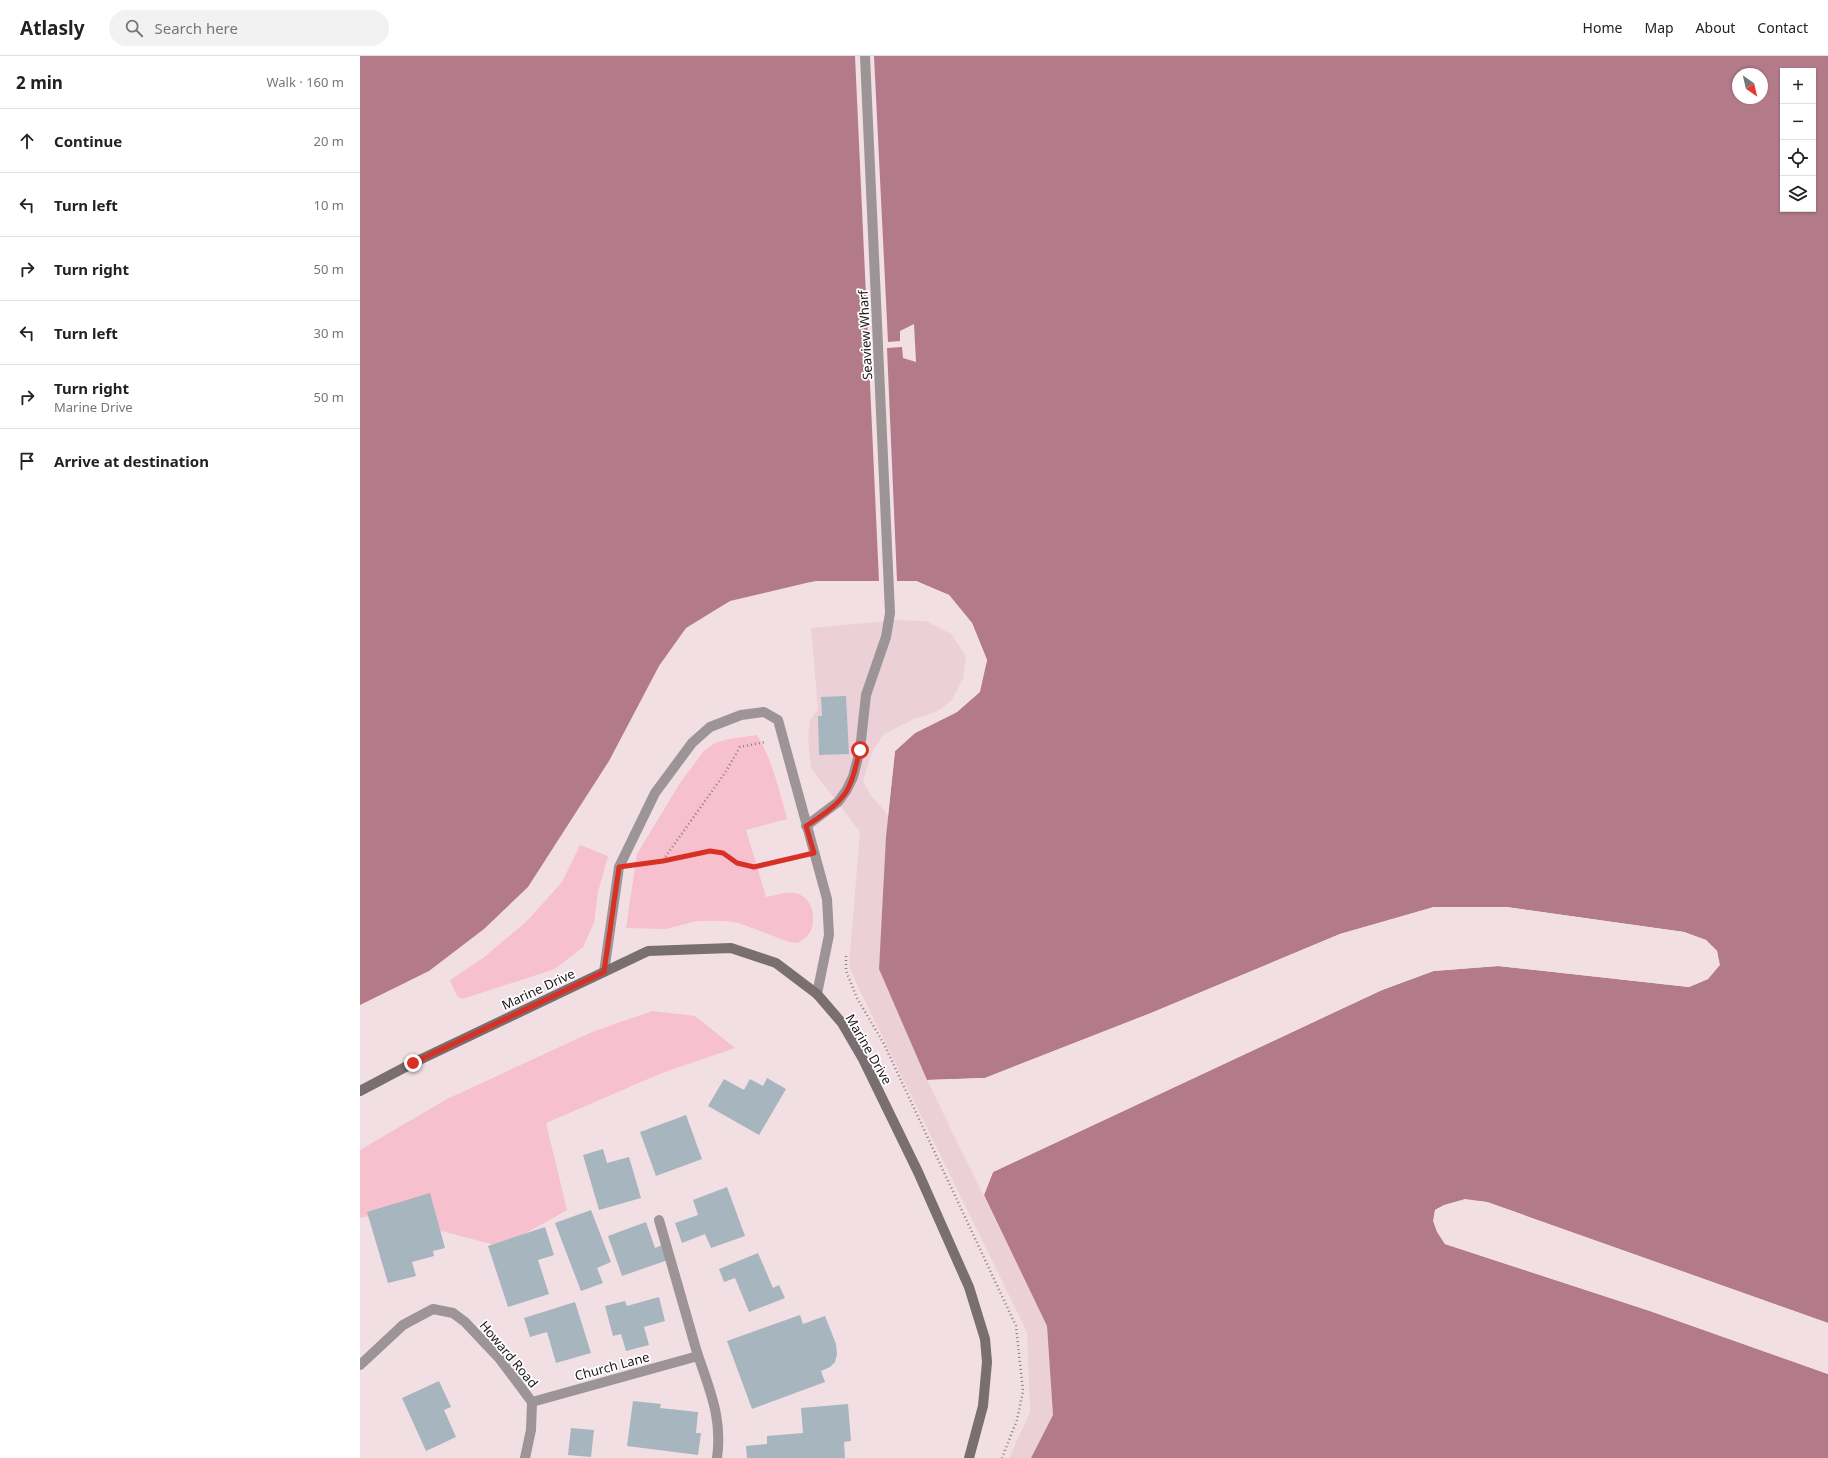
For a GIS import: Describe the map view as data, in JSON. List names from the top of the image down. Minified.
{"streets":{"main road":["Marine Drive"],"street":["Seaview Wharf","Howard Road","Church Lane"]},"crossings":[["Howard Road","Church Lane"]],"north":"bottom right","page":{"header":"Atlasly","search":"Search here","nav":["Home","Map","About","Contact"],"heading":["2 min","Walk · 160 m"],"map_buttons":["+","−"],"list":[["Continue","20 m"],["Turn left","10 m"],["Turn right","50 m"],["Turn left","30 m"],["Turn right","Marine Drive","50 m"],"Arrive at destination"]}}
